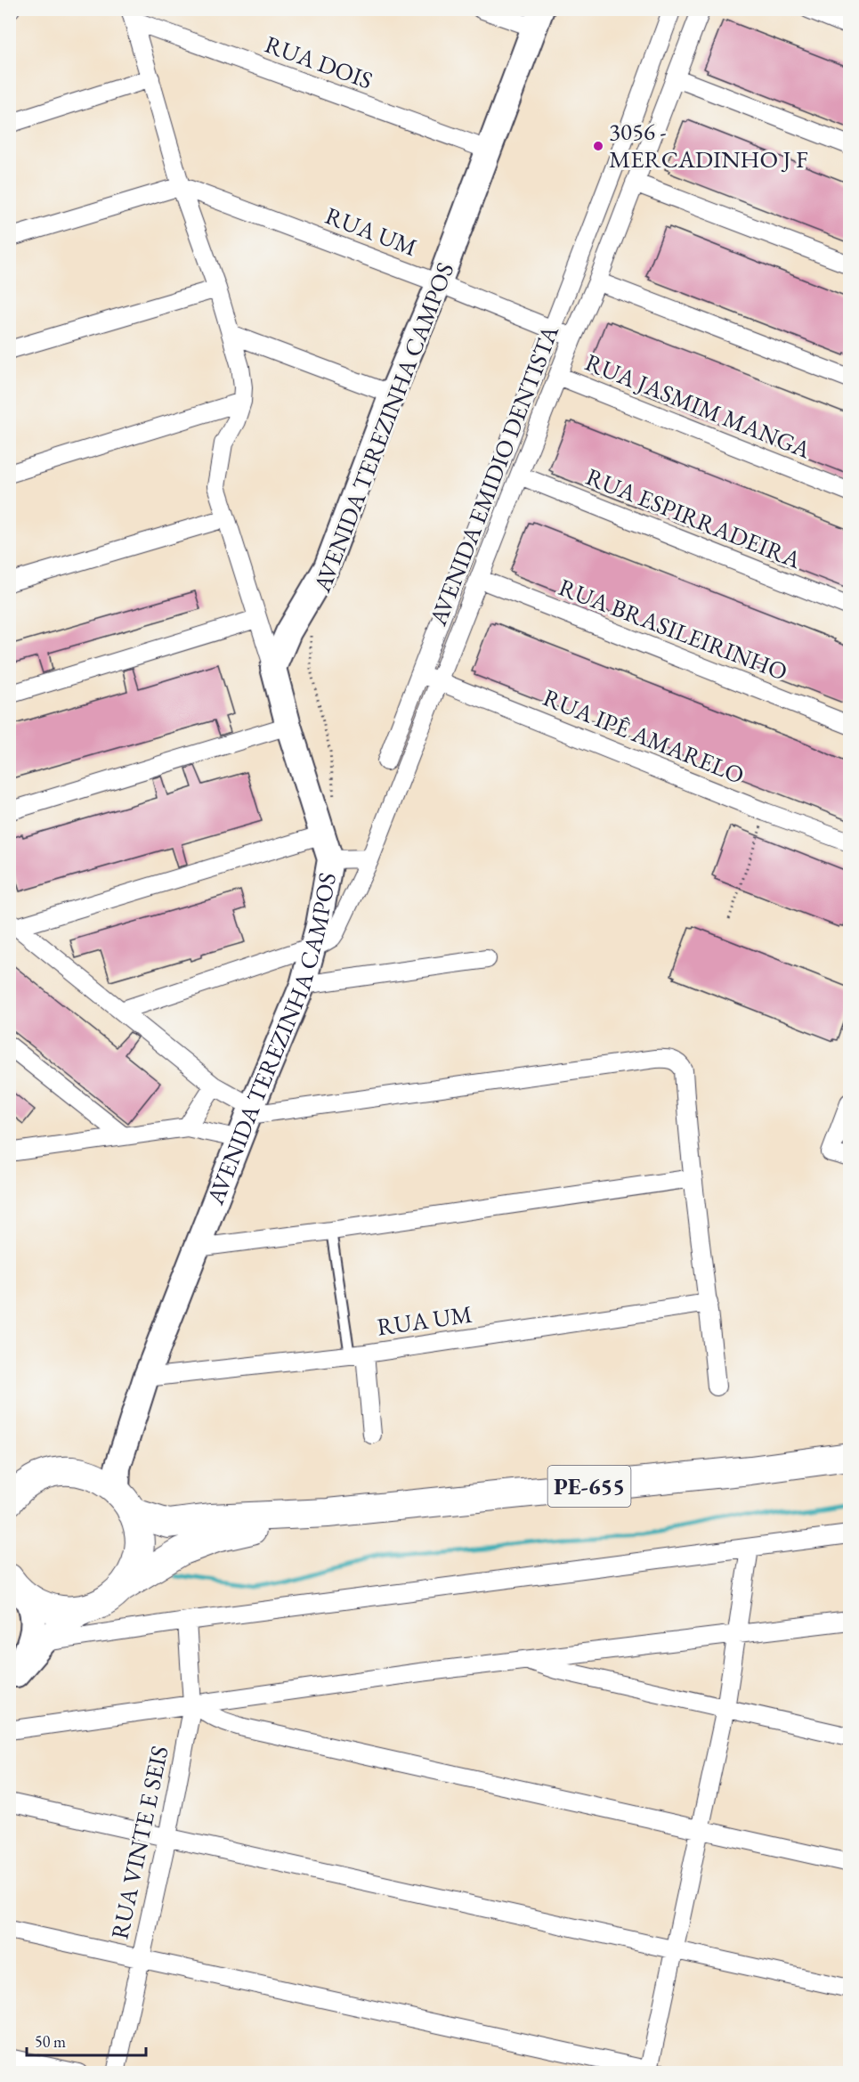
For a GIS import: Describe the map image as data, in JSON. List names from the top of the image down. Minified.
{"streets":{"main road":["PE-655"],"street":["RUA DOIS","RUA UM","RUA JASMIM MANGA","AVENIDA TEREZINHA CAMPOS","AVENIDA EMIDIO DENTISTA","RUA ESPIRRADEIRA","RUA BRASILEIRINHO","RUA IPÊ AMARELO","RUA VINTE E SEIS"]},"crossings":[["RUA DOIS","AVENIDA TEREZINHA CAMPOS"],["RUA UM","AVENIDA TEREZINHA CAMPOS"],["RUA UM","AVENIDA EMIDIO DENTISTA"],["RUA JASMIM MANGA","AVENIDA EMIDIO DENTISTA"],["AVENIDA TEREZINHA CAMPOS","AVENIDA EMIDIO DENTISTA"],["AVENIDA EMIDIO DENTISTA","RUA ESPIRRADEIRA"],["AVENIDA EMIDIO DENTISTA","RUA BRASILEIRINHO"],["AVENIDA EMIDIO DENTISTA","RUA IPÊ AMARELO"]],"places":["3056 - MERCADINHO J F"],"scale_bar":"50 m"}
